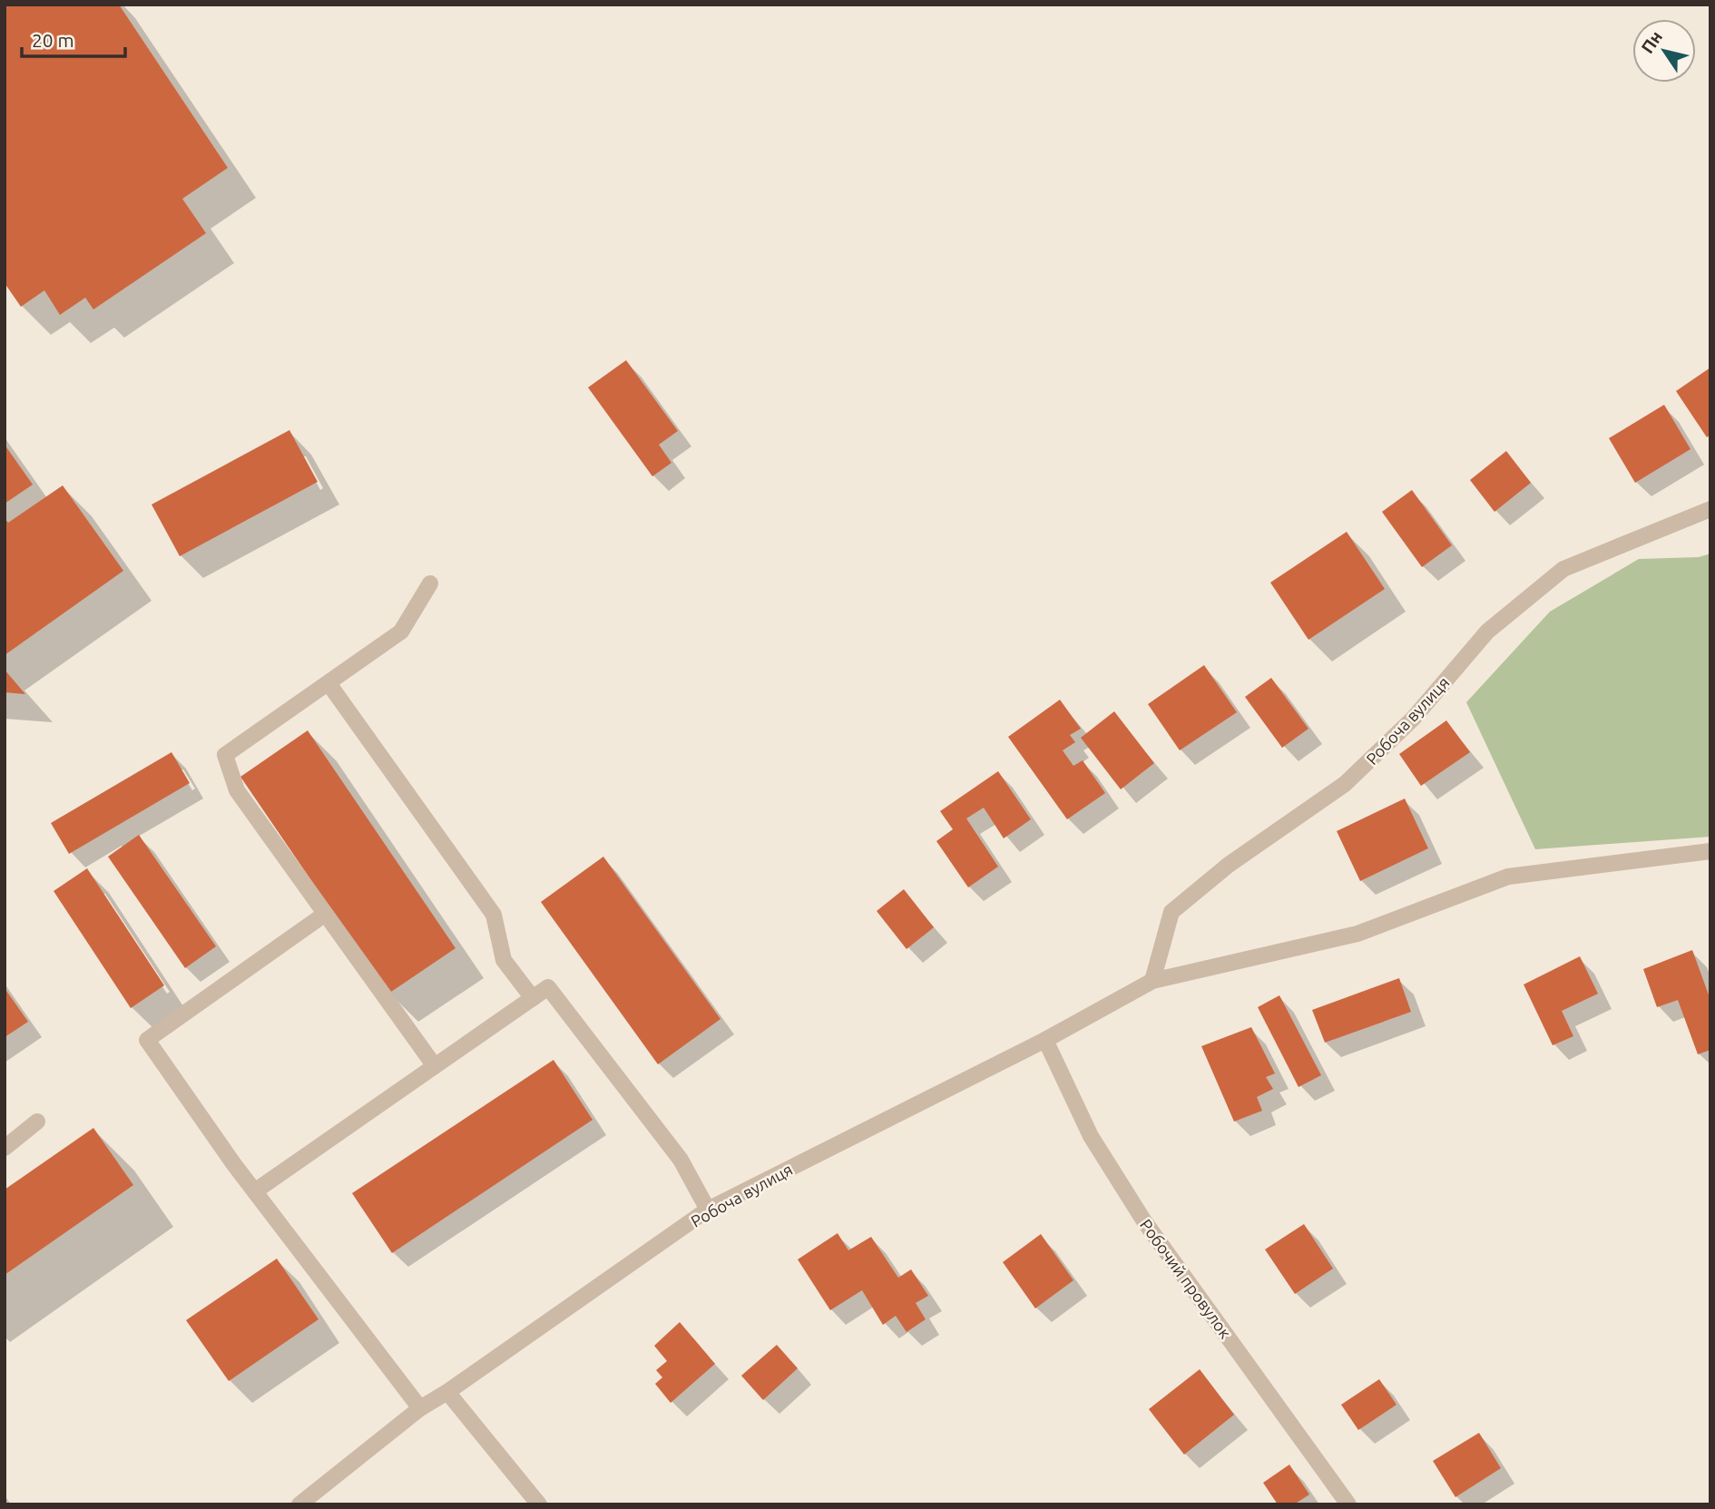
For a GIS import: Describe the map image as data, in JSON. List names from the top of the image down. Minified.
{"streets":{"street":["Робоча вулиця","Робочий провулок"]},"crossings":[["Робоча вулиця","Робочий провулок"]],"scale_bar":"20 m","north":"top left"}
